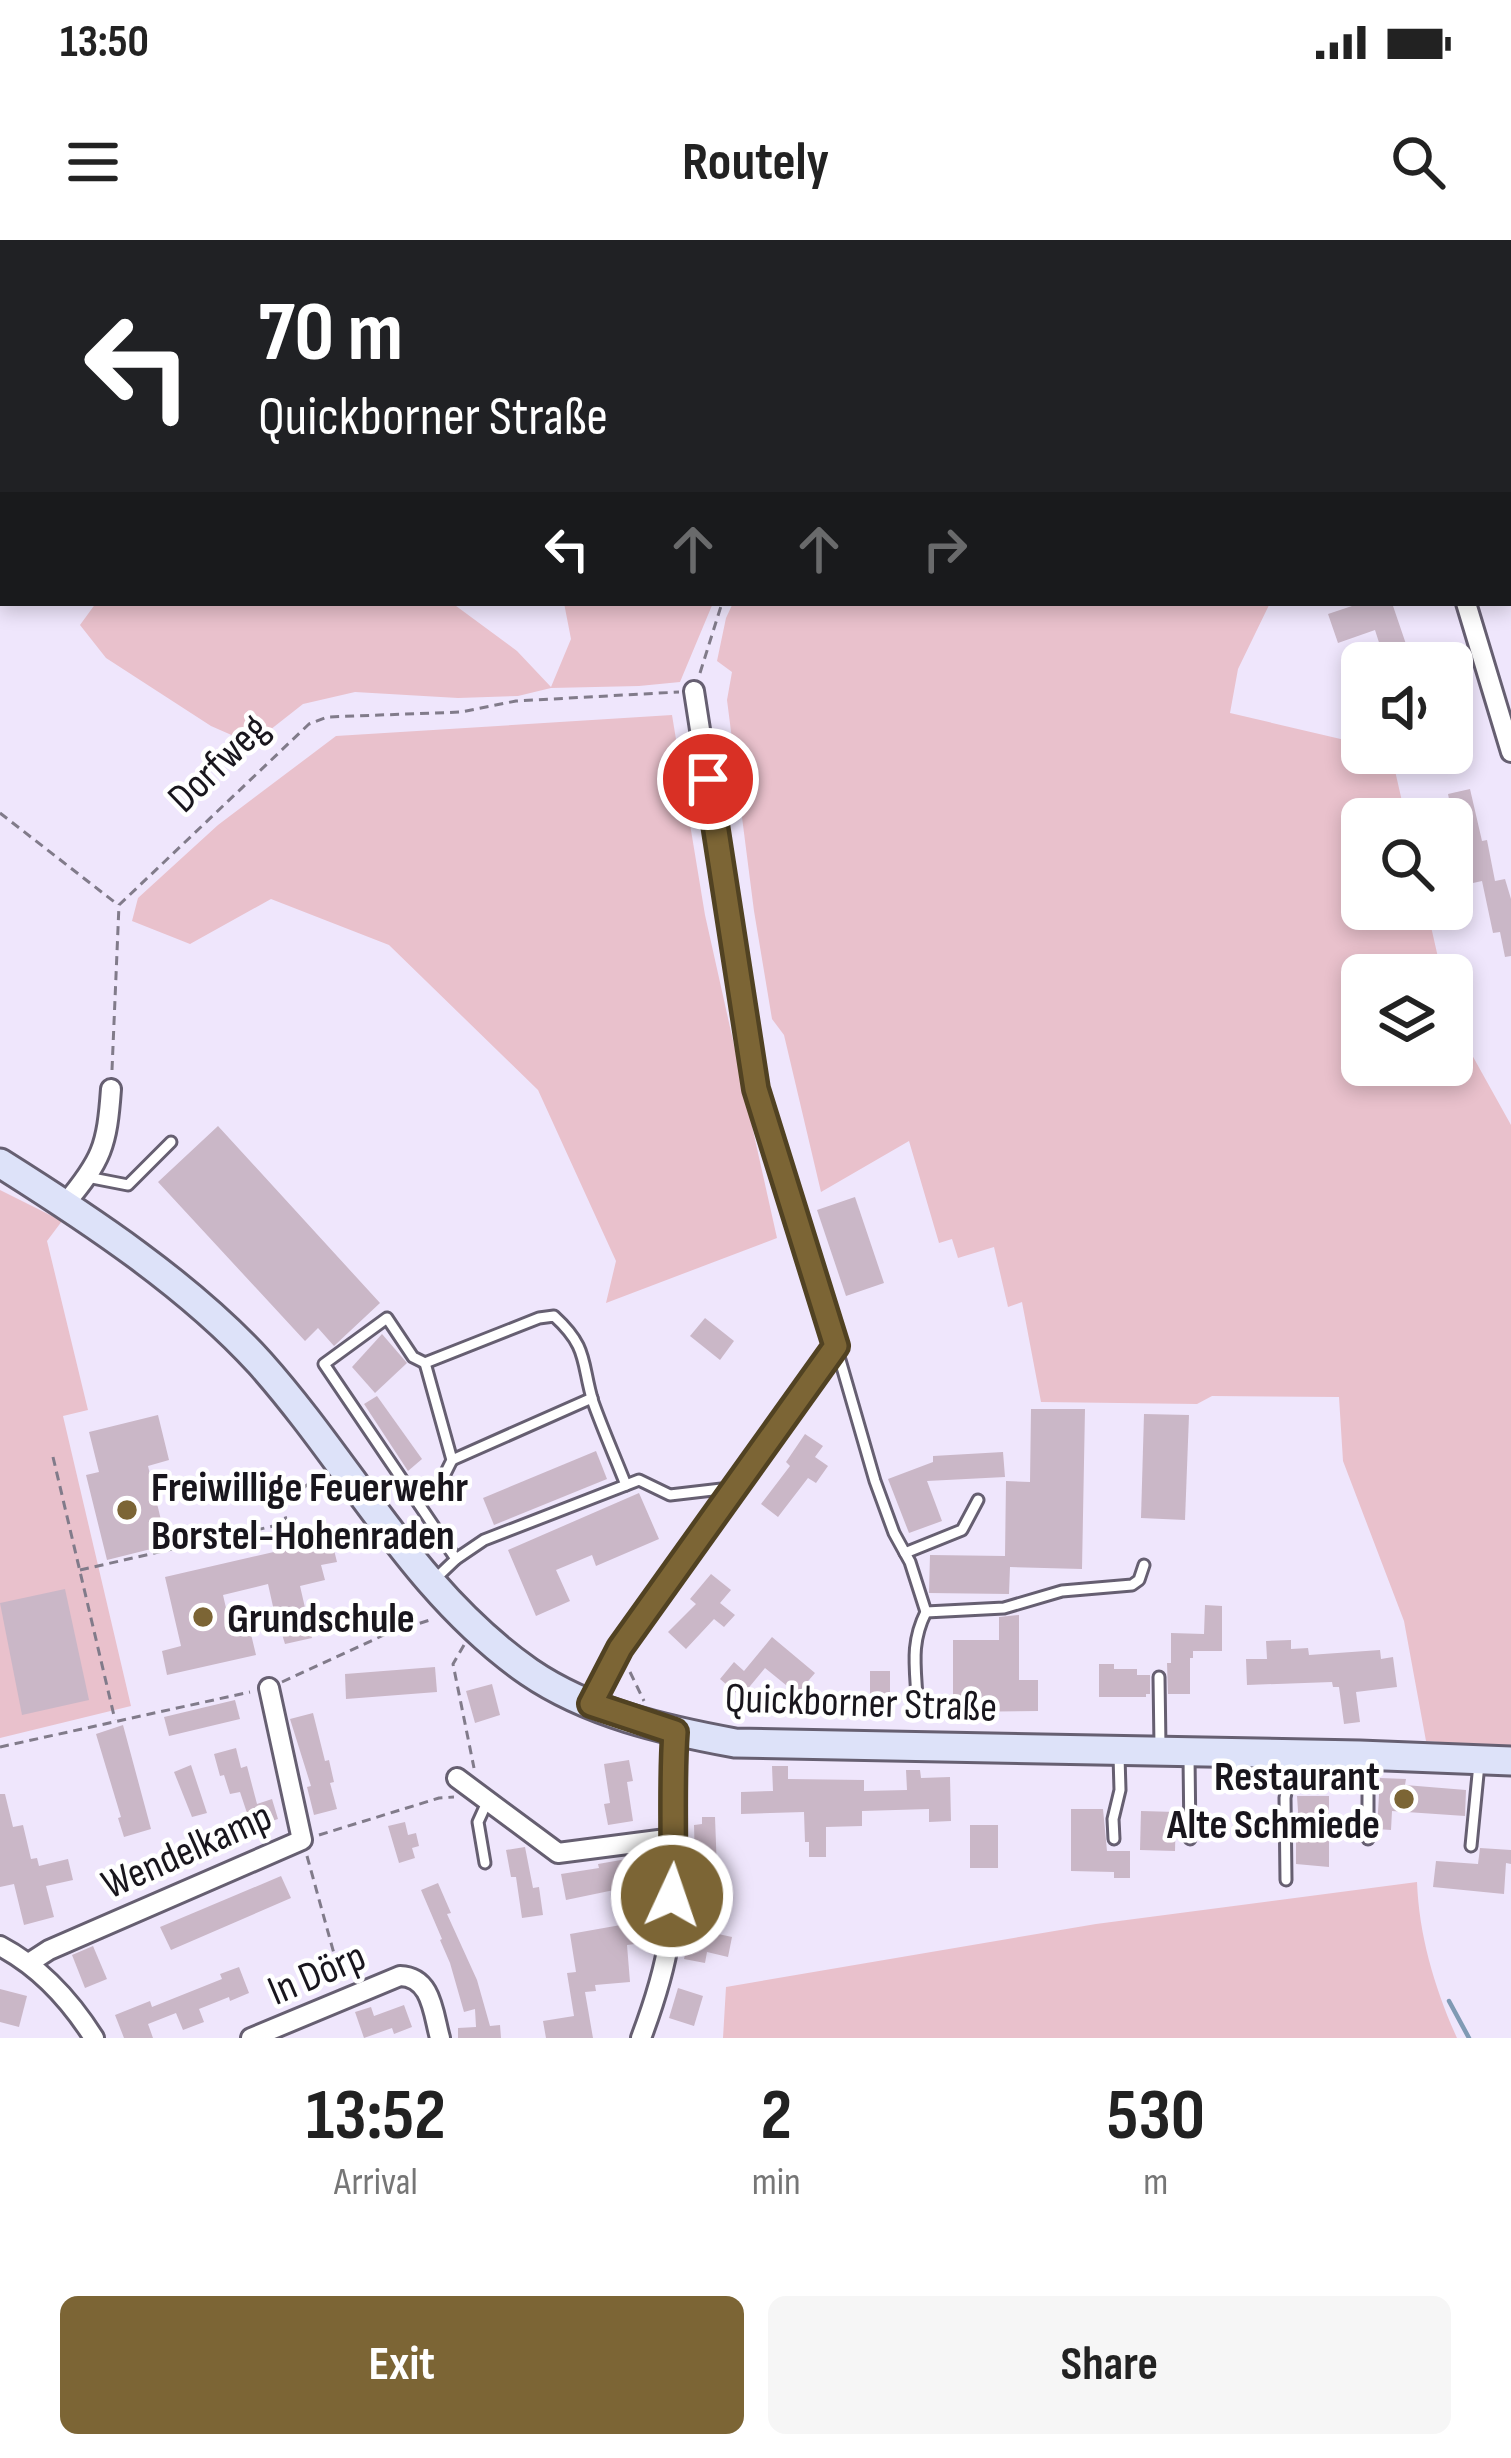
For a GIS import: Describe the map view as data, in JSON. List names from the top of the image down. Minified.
{"streets":{"main road":["Quickborner Straße"],"street":["Wendelkamp","In Dörp"],"path":["Dorfweg"]},"places":["Freiwillige Feuerwehr Borstel-Hohenraden","Grundschule","Restaurant Alte Schmiede"],"page":{"status":"13:50","header":"Routely","turn":["70 m","Quickborner Straße"],"eta":["13:52","Arrival","2","min","530","m"],"buttons":["Exit","Share"]}}
